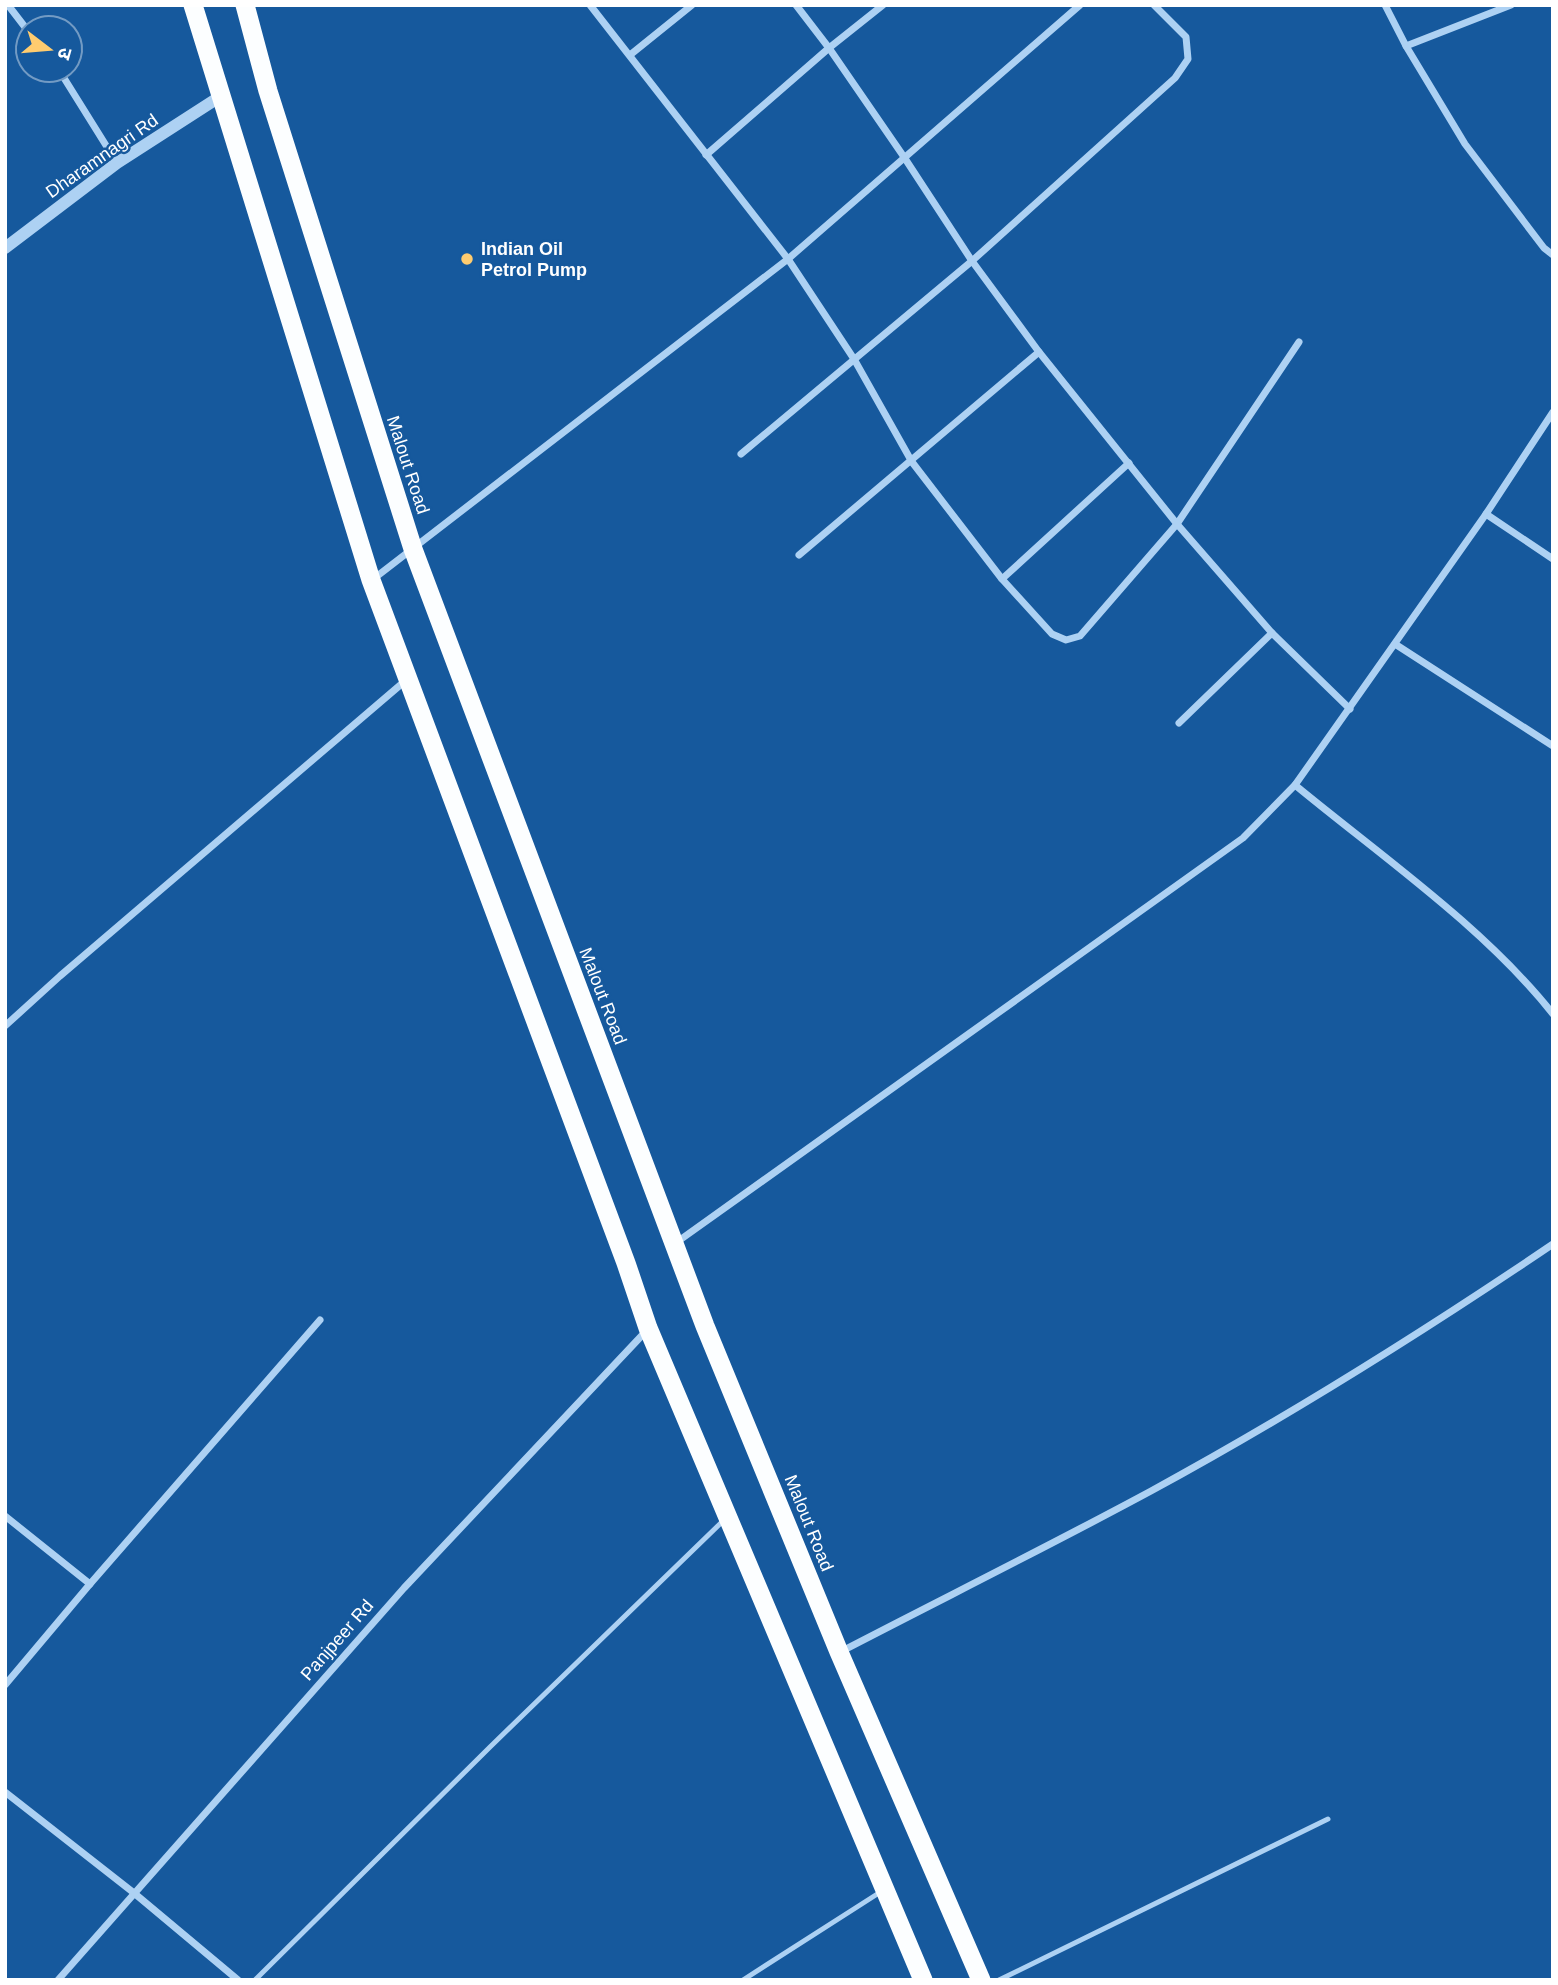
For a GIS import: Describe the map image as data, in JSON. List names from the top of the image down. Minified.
{"streets":{"highway":["Malout Road"],"street":["Dharamnagri Rd","Panjpeer Rd"]},"places":["Indian Oil Petrol Pump"],"north":"right"}
